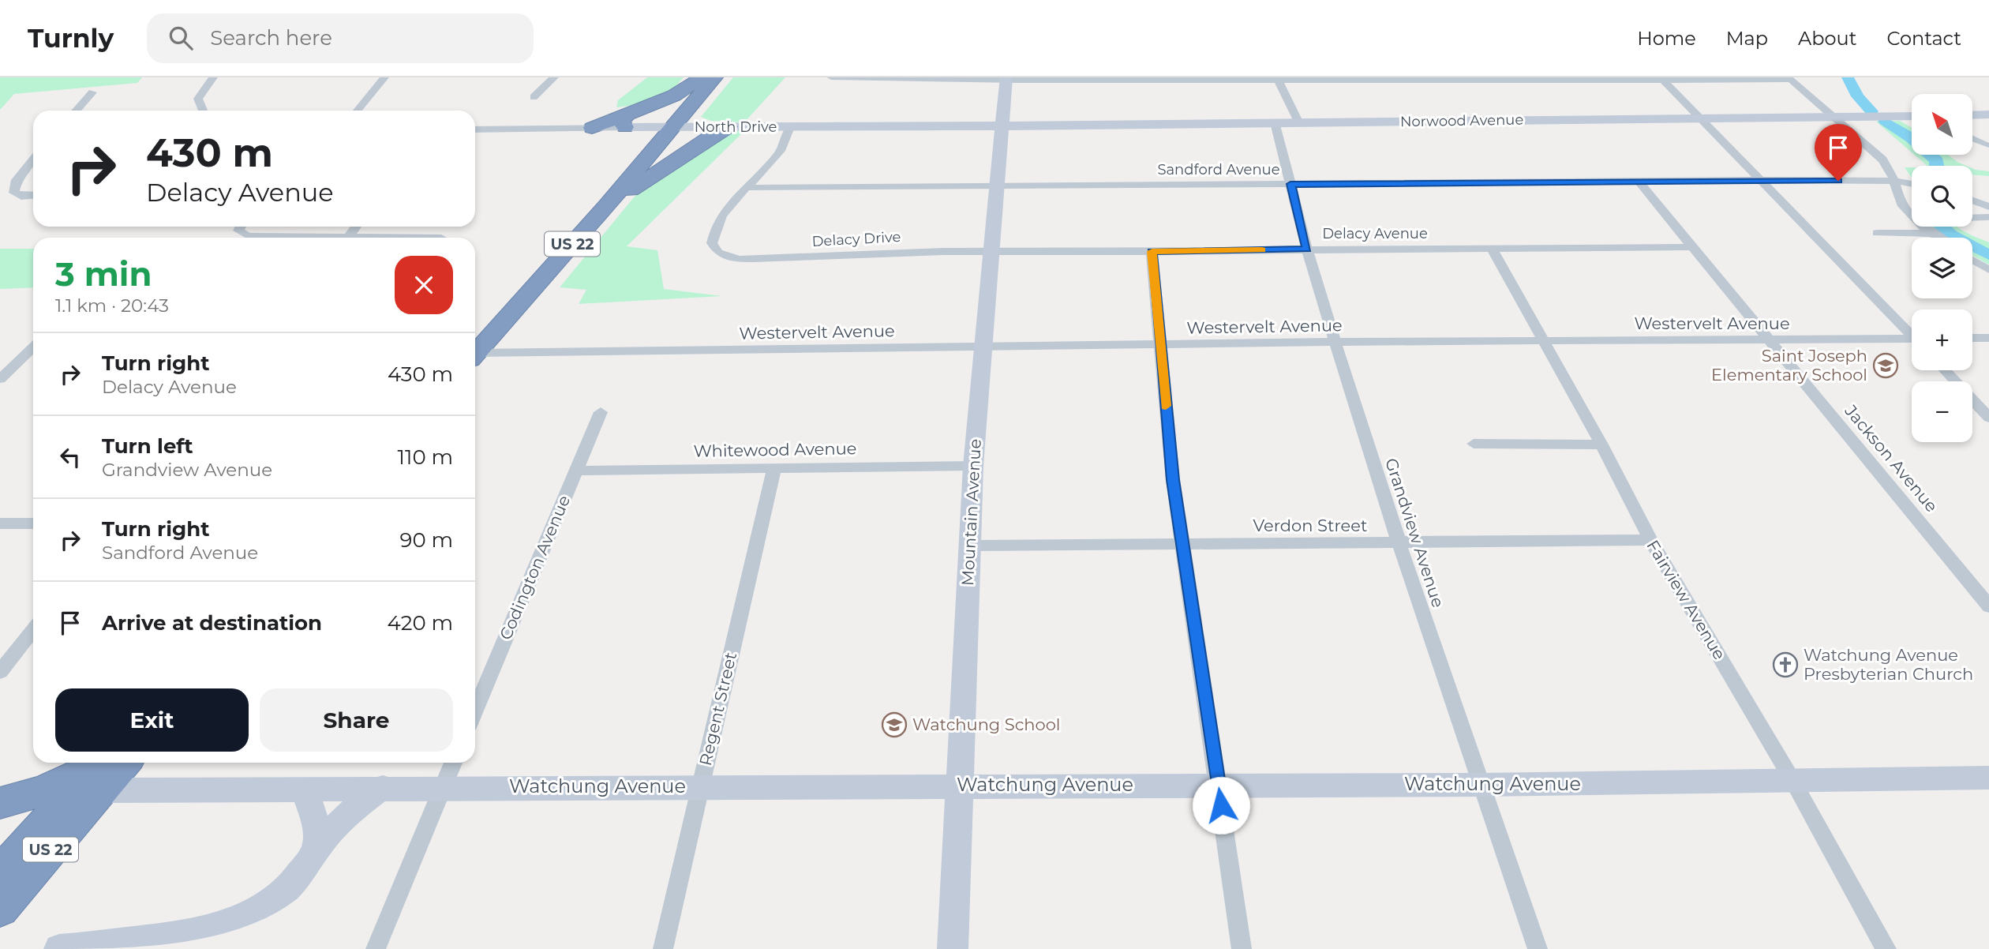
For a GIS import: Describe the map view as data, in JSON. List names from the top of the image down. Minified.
{"streets":{"highway":["US 22"],"street":["Norwood Avenue","North Drive","Sandford Avenue","Delacy Avenue","Delacy Drive","Westervelt Avenue","Whitewood Avenue","Jackson Avenue","Mountain Avenue","Verdon Street","Grandview Avenue","Codington Avenue","Fairview Avenue","Regent Street","Watchung Avenue"]},"crossings":[["Norwood Avenue","North Drive"],["Norwood Avenue","Mountain Avenue"],["Norwood Avenue","Grandview Avenue"],["North Drive","US 22"],["North Drive","Mountain Avenue"],["Sandford Avenue","Delacy Drive"],["Sandford Avenue","Jackson Avenue"],["Sandford Avenue","Mountain Avenue"],["Sandford Avenue","Grandview Avenue"],["Delacy Avenue","Delacy Drive"],["Delacy Avenue","Jackson Avenue"],["Delacy Avenue","Mountain Avenue"],["Delacy Avenue","Grandview Avenue"],["Delacy Avenue","Fairview Avenue"],["Delacy Drive","Mountain Avenue"],["US 22","Watchung Avenue"],["Westervelt Avenue","Jackson Avenue"],["Westervelt Avenue","Mountain Avenue"],["Westervelt Avenue","Grandview Avenue"],["Westervelt Avenue","Fairview Avenue"],["Whitewood Avenue","Mountain Avenue"],["Whitewood Avenue","Codington Avenue"],["Whitewood Avenue","Regent Street"],["Mountain Avenue","Verdon Street"],["Mountain Avenue","Watchung Avenue"],["Verdon Street","Grandview Avenue"],["Verdon Street","Fairview Avenue"],["Grandview Avenue","Watchung Avenue"],["Fairview Avenue","Watchung Avenue"],["Regent Street","Watchung Avenue"]],"places":{"school or university":["Saint Joseph Elementary School","Watchung School"],"church":["Watchung Avenue Presbyterian Church"]},"north":"top left","page":{"header":"Turnly","search":"Search here","nav":["Home","Map","About","Contact"],"map_buttons":["+","−"],"turn":["430 m","Delacy Avenue"],"heading":["3 min","1.1 km · 20:43"],"list":[{"name":"Turn right","note":"Delacy Avenue","value":"430 m"},{"name":"Turn left","note":"Grandview Avenue","value":"110 m"},{"name":"Turn right","note":"Sandford Avenue","value":"90 m"},{"name":"Arrive at destination","value":"420 m"}],"buttons":["Exit","Share"]}}
